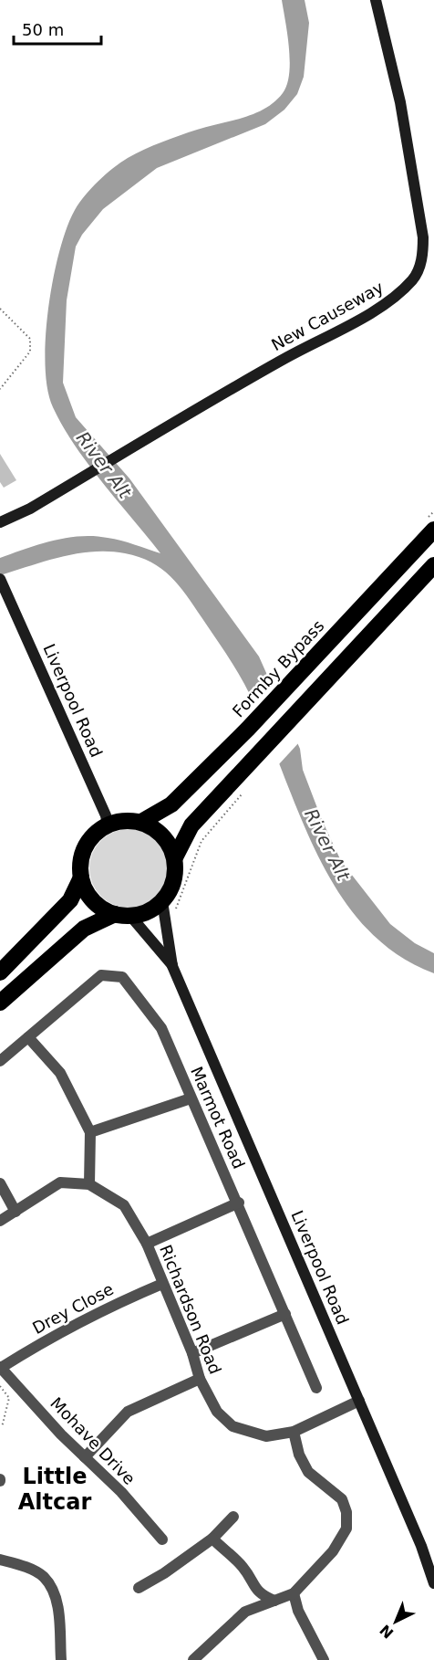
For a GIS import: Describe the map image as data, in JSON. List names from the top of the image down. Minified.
{"streets":{"highway":["Formby Bypass"],"street":["New Causeway","Liverpool Road","Marmot Road","Drey Close","Richardson Road","Mohave Drive"]},"crossings":[["Formby Bypass","Liverpool Road"],["Liverpool Road","Richardson Road"],["Drey Close","Richardson Road"],["Drey Close","Mohave Drive"]],"districts":["Little Altcar"],"water":["River Alt"],"scale_bar":"50 m","north":"bottom left"}
